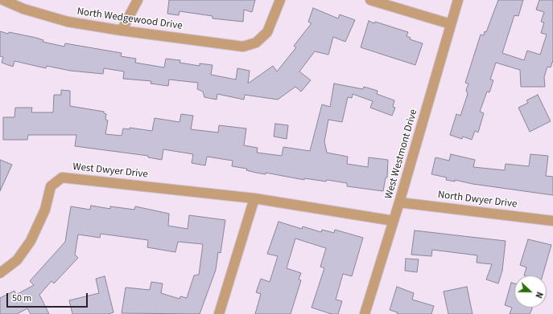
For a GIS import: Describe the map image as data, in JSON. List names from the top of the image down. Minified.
{"streets":{"street":["North Wedgewood Drive","West Westmont Drive","West Dwyer Drive","North Dwyer Drive"]},"crossings":[["West Westmont Drive","North Dwyer Drive"]],"scale_bar":"50 m","north":"right"}
